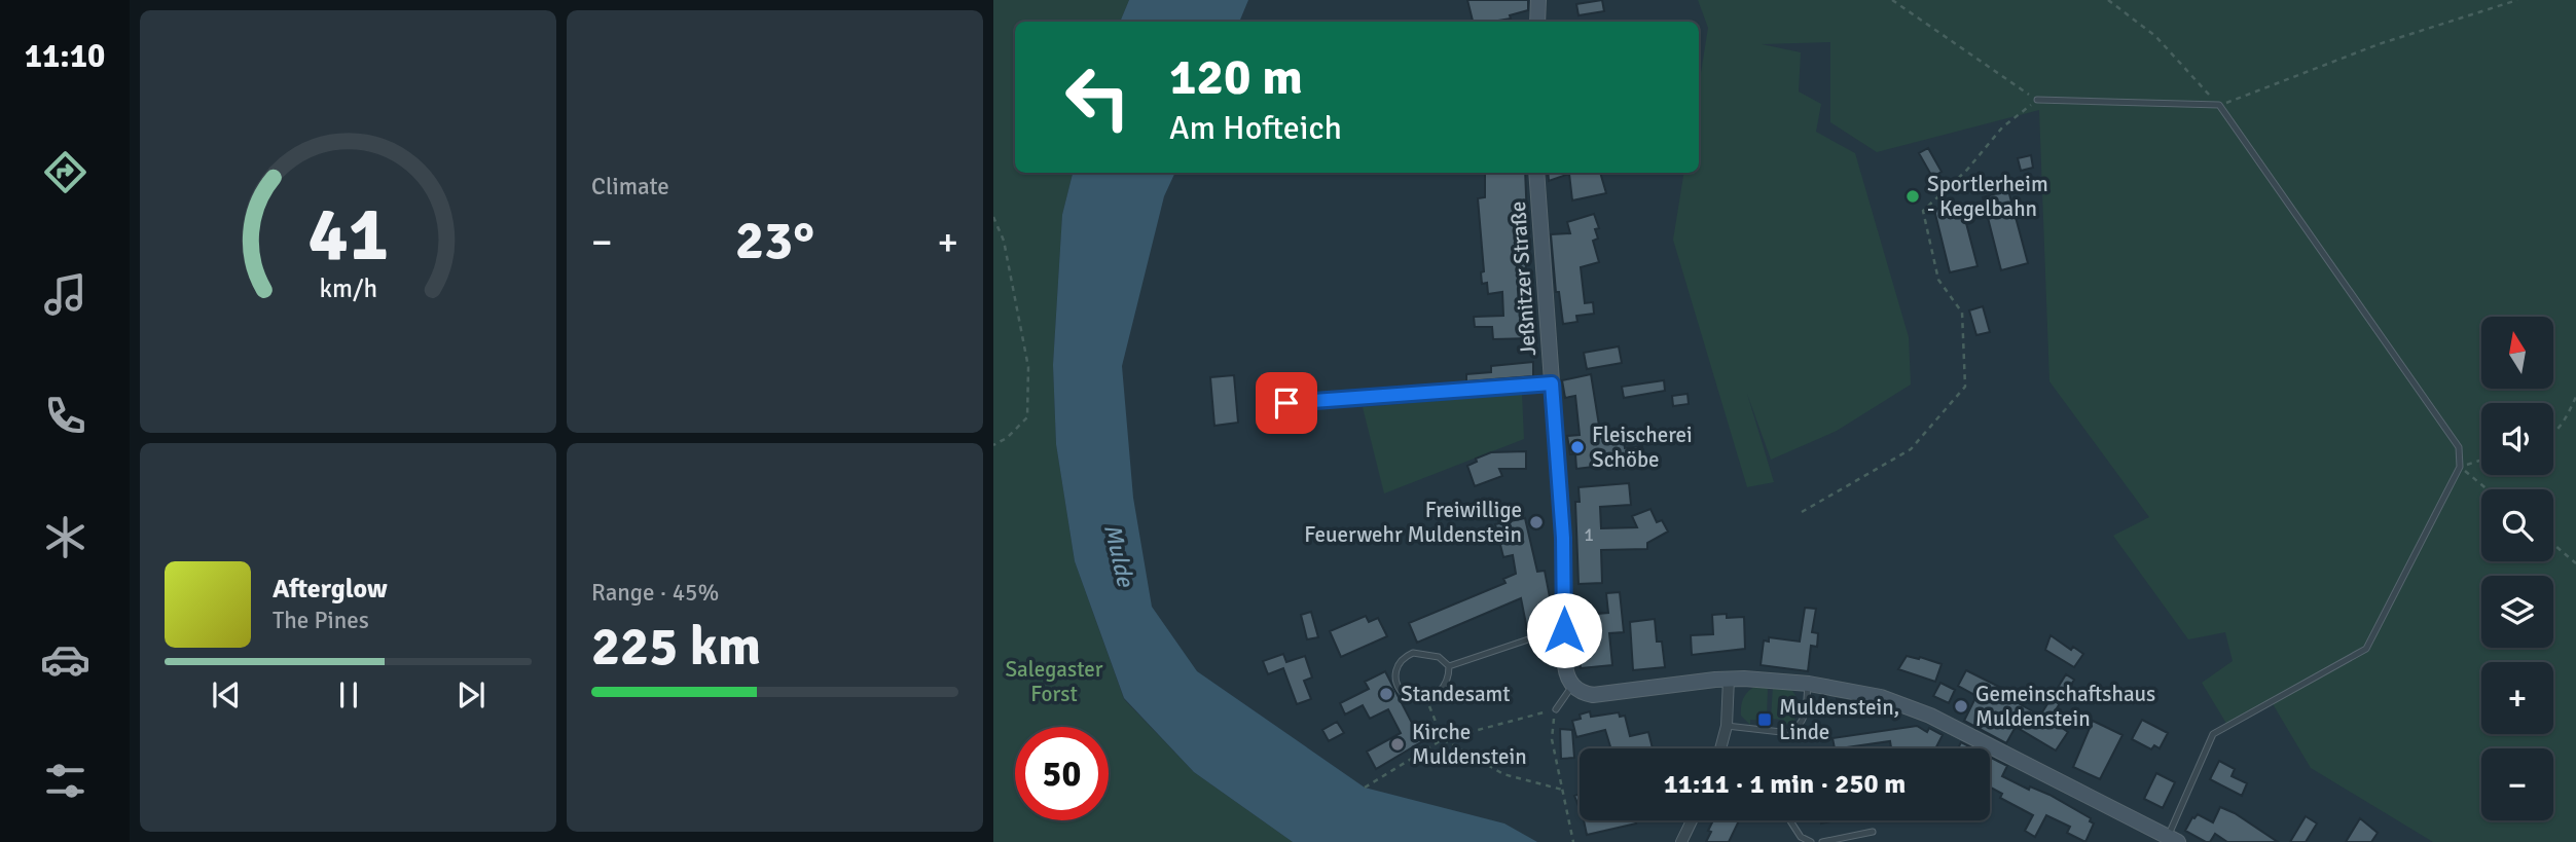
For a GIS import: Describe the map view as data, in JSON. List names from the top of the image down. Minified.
{"streets":{"main road":["Jeßnitzer Straße"]},"water":["Mulde"],"parks":["Salegaster Forst"],"places":{"other":["Sportlerheim - Kegelbahn","Fleischerei Schöbe","Freiwillige Feuerwehr Muldenstein","Standesamt","Gemeinschaftshaus Muldenstein","Kirche Muldenstein"],"transit":["Muldenstein, Linde"]},"house_numbers":["1"],"north":"top","page":{"tabs":"11:10","tile":["Climate",["Range · 45%","225 km"]],"turn":["120 m","Am Hofteich"],"heat":["−","23°","+"],"map_buttons":["+","−"],"song":["Afterglow","The Pines"],"limit":"50","trip":"11:11 · 1 min · 250 m","gauge":["41","km/h"]}}
